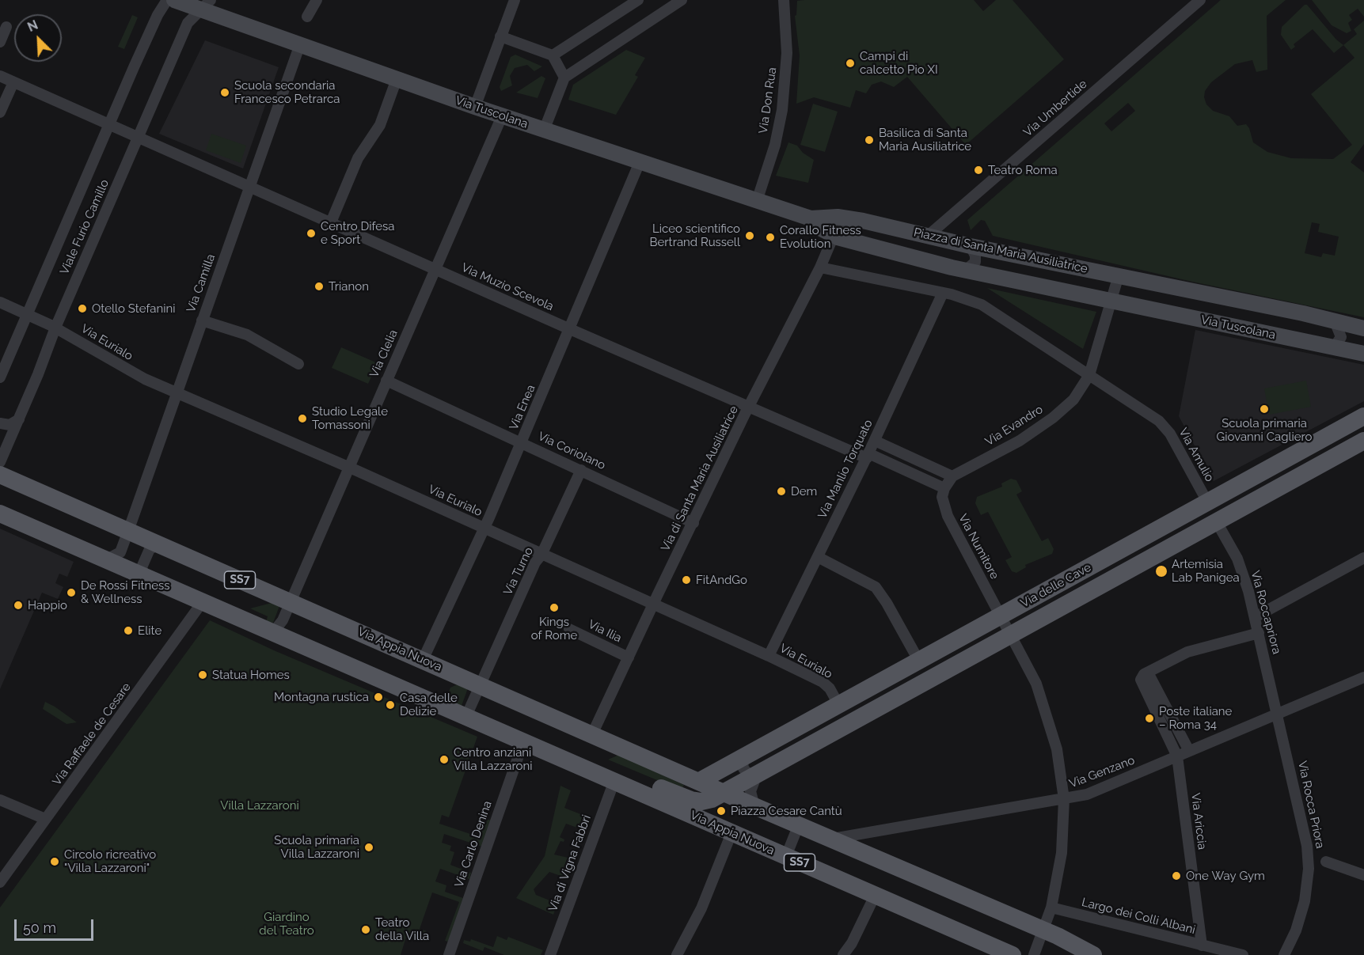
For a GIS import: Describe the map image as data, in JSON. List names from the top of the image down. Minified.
{"streets":{"main road":["Via Tuscolana","Piazza di Santa Maria Ausiliatrice","SS7","Via delle Cave","Via Appia Nuova"],"street":["Via Don Rua","Via Umbertide","Viale Furio Camillo","Via Camilla","Via Muzio Scevola","Via Eurialo","Via Clelia","Via Enea","Via Evandro","Via Coriolano","Via Amulio","Via Manlio Torquato","Via di Santa Maria Ausiliatrice","Via Numitore","Via Turno","Via Roccapriora","Via Ilia","Via Raffaele de Cesare","Via Genzano","Via Rocca Priora","Via Ariccia","Via Carlo Denina","Via di Vigna Fabbri","Largo dei Colli Albani"]},"crossings":[["Via Don Rua","Via Tuscolana"],["Via Umbertide","Piazza di Santa Maria Ausiliatrice"],["Via Tuscolana","Viale Furio Camillo"],["Via Tuscolana","Piazza di Santa Maria Ausiliatrice"],["Via Tuscolana","Via Camilla"],["Via Tuscolana","Via Clelia"],["Via Tuscolana","Via Enea"],["Via Tuscolana","Via di Santa Maria Ausiliatrice"],["Viale Furio Camillo","Via Muzio Scevola"],["Viale Furio Camillo","Via Eurialo"],["Piazza di Santa Maria Ausiliatrice","Via di Santa Maria Ausiliatrice"],["Via Camilla","Via Muzio Scevola"],["Via Camilla","Via Eurialo"],["Via Camilla","Via Appia Nuova"],["Via Muzio Scevola","Via Clelia"],["Via Muzio Scevola","Via Enea"],["Via Muzio Scevola","Via Evandro"],["Via Muzio Scevola","Via Manlio Torquato"],["Via Muzio Scevola","Via di Santa Maria Ausiliatrice"],["Via Muzio Scevola","Via Numitore"],["Via Eurialo","Via Clelia"],["Via Eurialo","Via Enea"],["Via Eurialo","Via Manlio Torquato"],["Via Eurialo","Via di Santa Maria Ausiliatrice"],["Via Eurialo","Via Turno"],["Via Eurialo","Via delle Cave"],["Via Clelia","Via Coriolano"],["Via Clelia","Via Appia Nuova"],["Via Enea","Via Coriolano"],["Via Enea","Via Appia Nuova"],["Via Evandro","Via Amulio"],["Via Evandro","Via Numitore"],["Via Coriolano","Via di Santa Maria Ausiliatrice"],["Via Coriolano","Via Turno"],["Via Amulio","Via delle Cave"],["Via di Santa Maria Ausiliatrice","Via Ilia"],["Via di Santa Maria Ausiliatrice","Via Appia Nuova"],["Via Numitore","Via delle Cave"],["Via Numitore","Via Genzano"],["Via Numitore","Largo dei Colli Albani"],["Via Turno","Via Appia Nuova"],["Via delle Cave","Via Roccapriora"],["Via delle Cave","Via Appia Nuova"],["Via Roccapriora","Via Genzano"],["Via Roccapriora","Via Rocca Priora"],["Via Appia Nuova","Via Raffaele de Cesare"],["Via Appia Nuova","Via Genzano"],["Via Appia Nuova","Via Carlo Denina"],["Via Appia Nuova","Via di Vigna Fabbri"],["Via Genzano","Via Rocca Priora"],["Via Genzano","Via Ariccia"],["Via Ariccia","Largo dei Colli Albani"]],"parks":["Villa Lazzaroni","Giardino del Teatro"],"places":["Campi di calcetto Pio XI","Scuola secondaria Francesco Petrarca","Basilica di Santa Maria Ausiliatrice","Teatro Roma","Centro Difesa e Sport","Liceo scientifico Bertrand Russell","Corallo Fitness Evolution","Trianon","Otello Stefanini","Scuola primaria Giovanni Cagliero","Studio Legale Tomassoni","Dem","Artemisia Lab Panigea","FitAndGo","De Rossi Fitness & Wellness","Happio","Kings of Rome","Elite","Statua Homes","Montagna rustica","Casa delle Delizie","Poste italiane – Roma 34","Centro anziani Villa Lazzaroni","Piazza Cesare Cantù","Scuola primaria Villa Lazzaroni","Circolo ricreativo \"Villa Lazzaroni\"","One Way Gym","Teatro della Villa"],"scale_bar":"50 m","north":"top left"}
